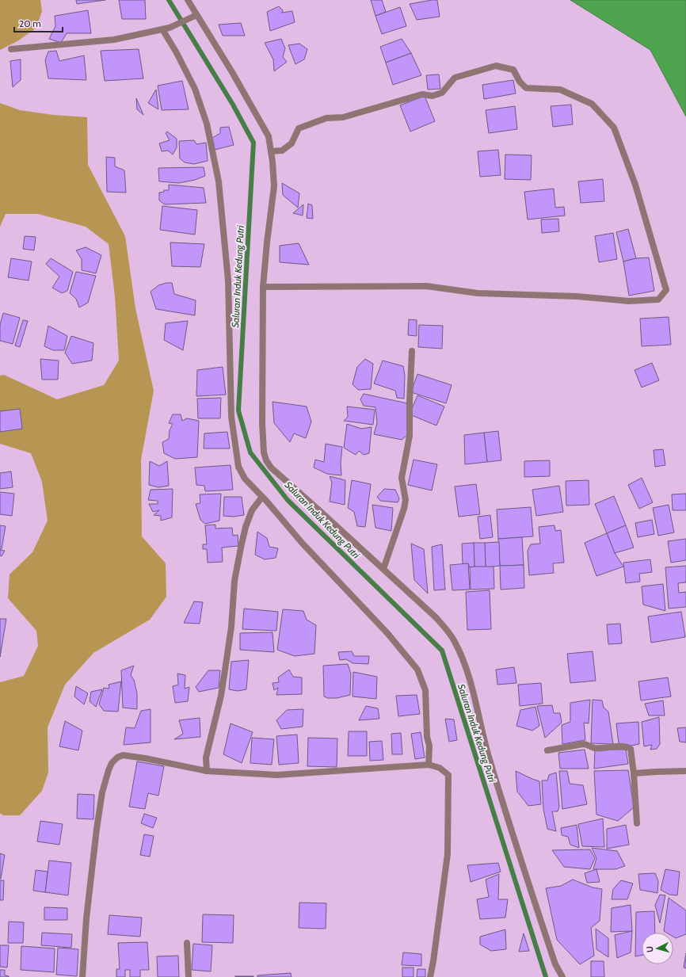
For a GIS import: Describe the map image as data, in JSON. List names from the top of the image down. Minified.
{"water":["Saluran Induk Kedung Putri"],"scale_bar":"20 m","north":"left"}
